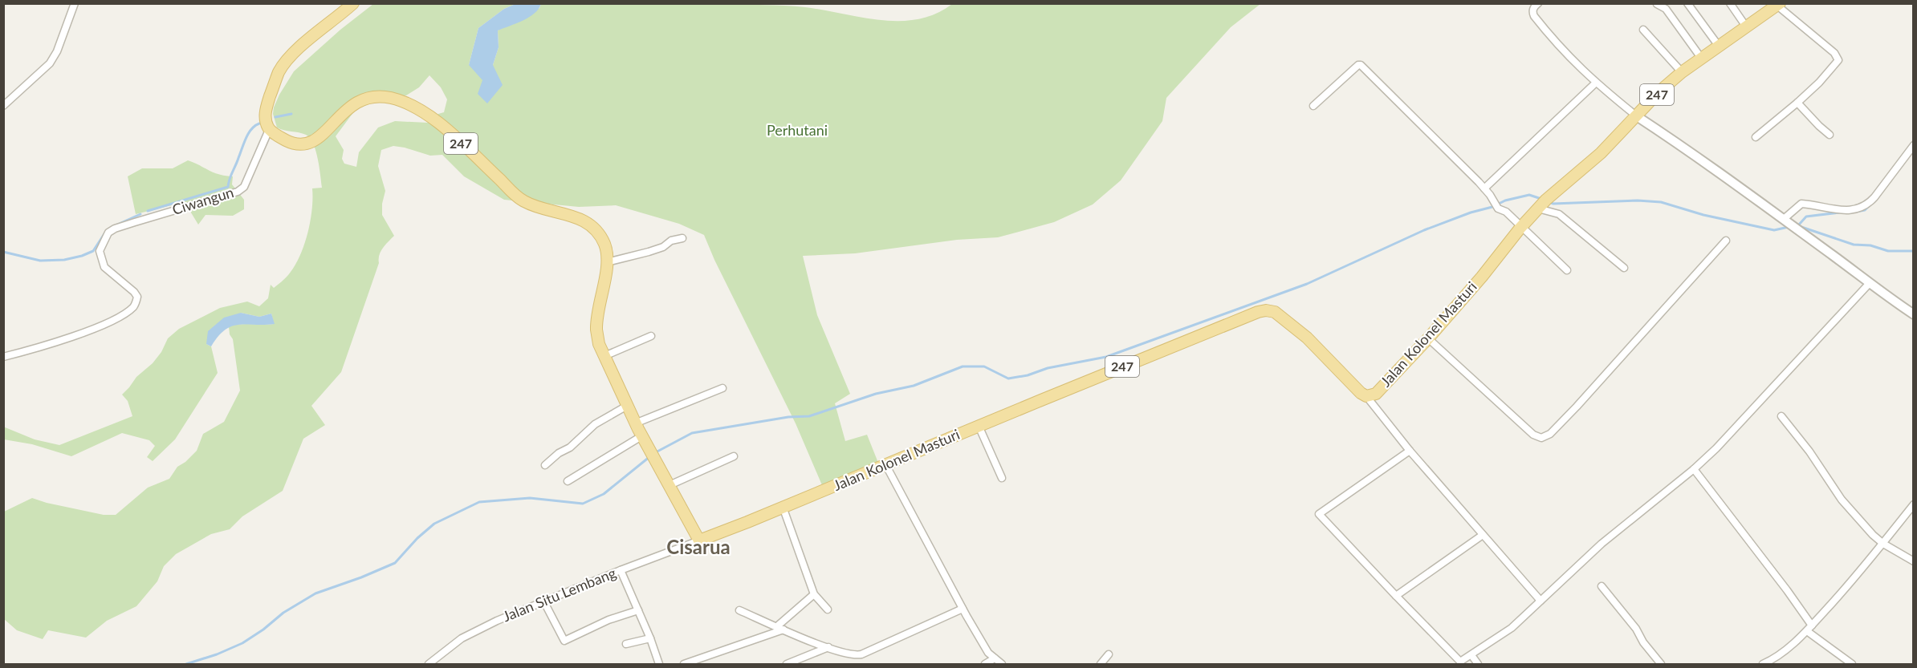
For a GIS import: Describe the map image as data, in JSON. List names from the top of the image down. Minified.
{"streets":{"main road":["247","Jalan Kolonel Masturi"],"street":["Ciwangun","Jalan Situ Lembang"]},"crossings":[["247","Ciwangun"],["247","Jalan Kolonel Masturi"],["247","Jalan Situ Lembang"],["Jalan Kolonel Masturi","Jalan Situ Lembang"]],"districts":["Cisarua"],"parks":["Perhutani"]}
